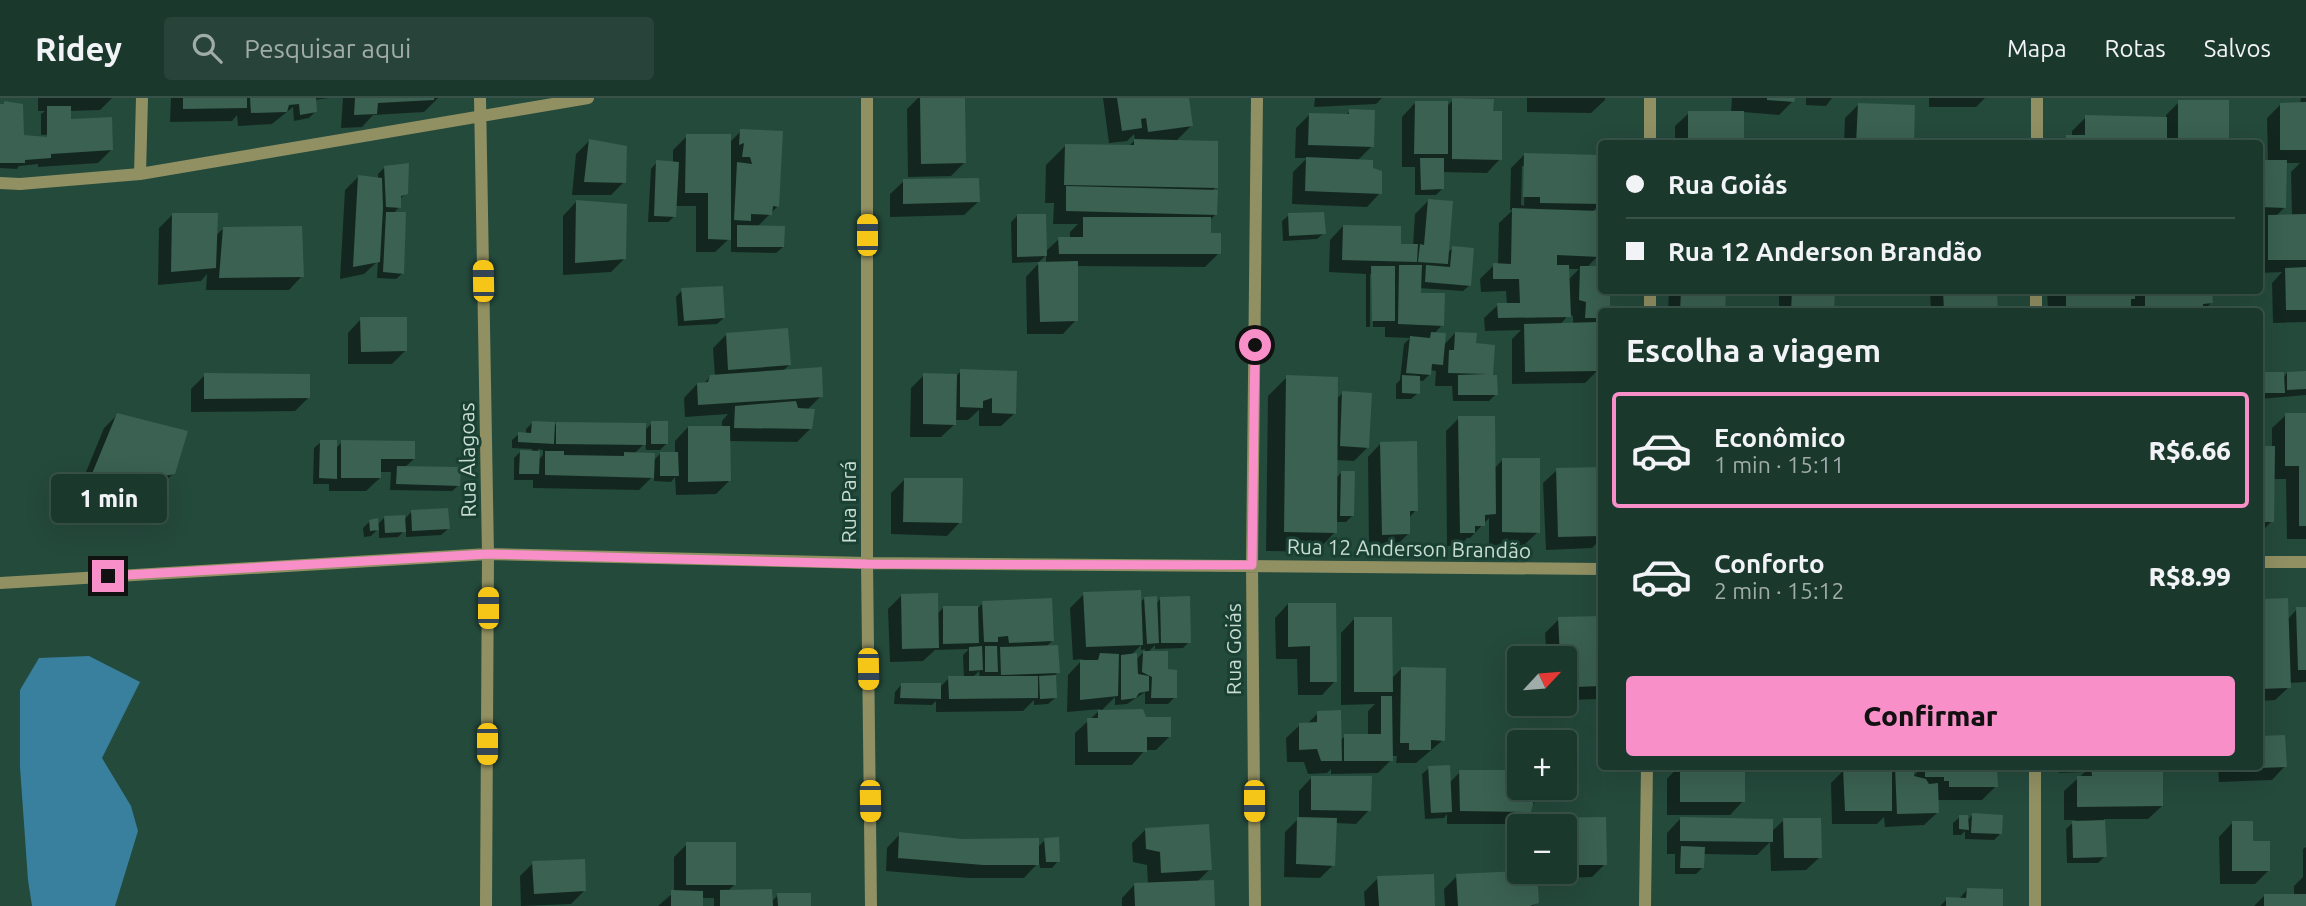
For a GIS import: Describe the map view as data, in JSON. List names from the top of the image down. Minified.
{"streets":{"street":["Rua Alagoas","Rua Pará","Rua 12 Anderson Brandão","Rua Goiás"]},"crossings":[["Rua Alagoas","Rua 12 Anderson Brandão"],["Rua Pará","Rua 12 Anderson Brandão"],["Rua 12 Anderson Brandão","Rua Goiás"]],"north":"top right","page":{"header":"Ridey","search":"Pesquisar aqui","nav":["Mapa","Rotas","Salvos"],"banner":["Rua Goiás","Rua 12 Anderson Brandão"],"heading":"Escolha a viagem","list":[{"name":"Econômico","note":"1 min · 15:11","value":"R$6.66"},{"name":"Conforto","note":"2 min · 15:12","value":"R$8.99"}],"bubble":"1 min","map_buttons":["+","−"],"buttons":"Confirmar"}}
